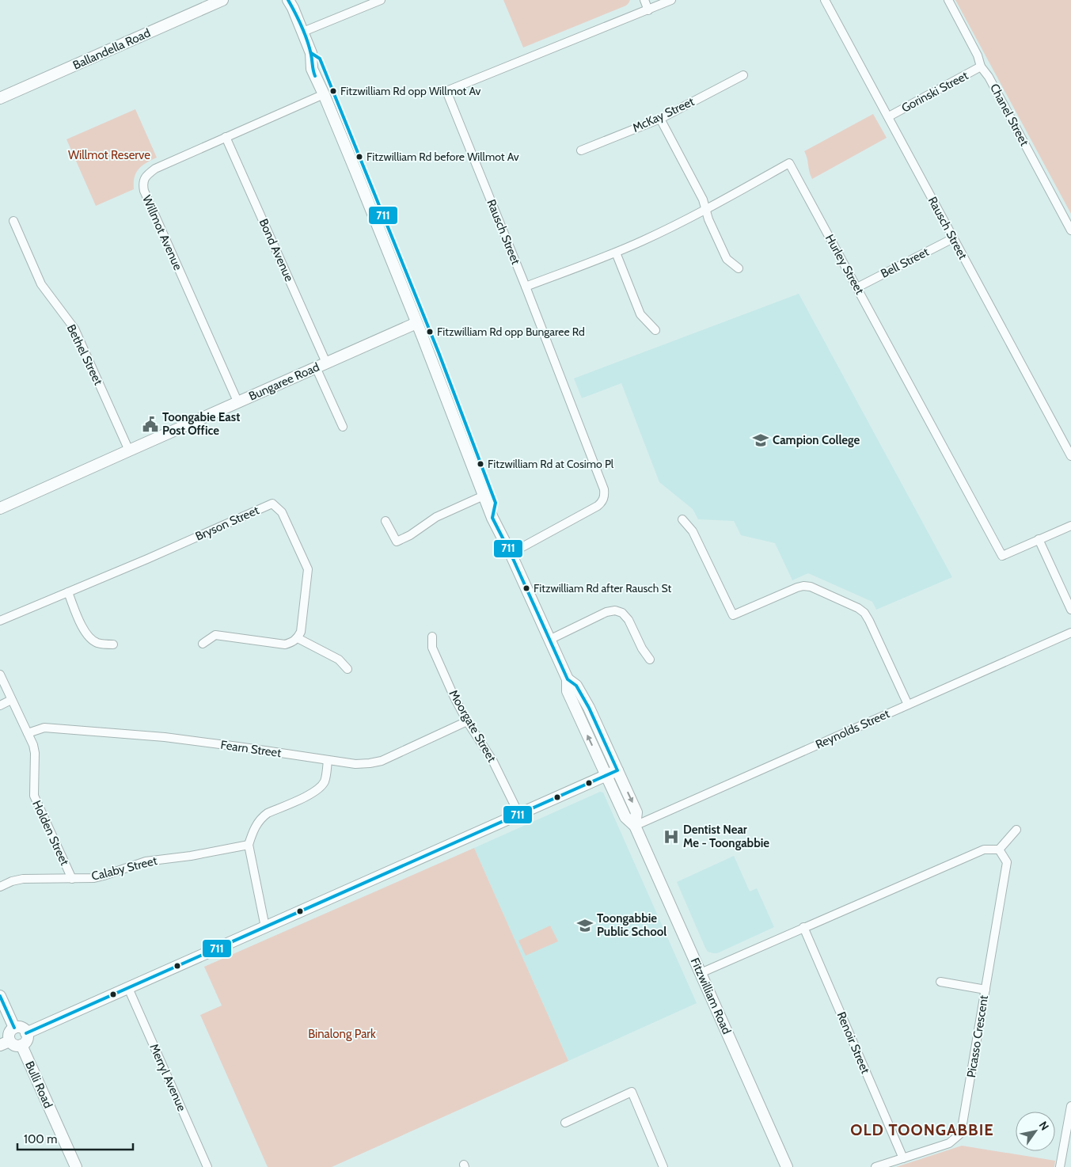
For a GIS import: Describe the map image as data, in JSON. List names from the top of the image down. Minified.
{"streets":{"street":["Ballandella Road","Gorinski Street","McKay Street","Chanel Street","Rausch Street","Willmot Avenue","Bond Avenue","Bell Street","Hurley Street","Bethel Street","Bungaree Road","Bryson Street","Moorgate Street","Reynolds Street","Fearn Street","Holden Street","Calaby Street","Fitzwilliam Road","Picasso Crescent","Renoir Street","Merryl Avenue","Bulli Road"]},"crossings":[["Gorinski Street","Chanel Street"],["Gorinski Street","Rausch Street"],["Rausch Street","Bell Street"],["Rausch Street","Hurley Street"],["Rausch Street","Fitzwilliam Road"],["Willmot Avenue","Bond Avenue"],["Willmot Avenue","Bungaree Road"],["Willmot Avenue","Fitzwilliam Road"],["Bond Avenue","Bungaree Road"],["Bell Street","Hurley Street"],["Bethel Street","Bungaree Road"],["Bungaree Road","Fitzwilliam Road"],["Moorgate Street","Fearn Street"],["Reynolds Street","Fitzwilliam Road"],["Fearn Street","Holden Street"],["Holden Street","Calaby Street"],["Picasso Crescent","Renoir Street"]],"districts":["OLD TOONGABBIE"],"parks":["Willmot Reserve","Binalong Park"],"places":{"other":["Fitzwilliam Rd opp Willmot Av","Fitzwilliam Rd before Willmot Av","Fitzwilliam Rd opp Bungaree Rd","Fitzwilliam Rd at Cosimo Pl","Fitzwilliam Rd after Rausch St"],"public building":["Toongabie East Post Office"],"school or university":["Campion College","Toongabbie Public School"],"hospital":["Dentist Near Me - Toongabbie"]},"lines":["transit line 711"],"scale_bar":"100 m","north":"top right"}
